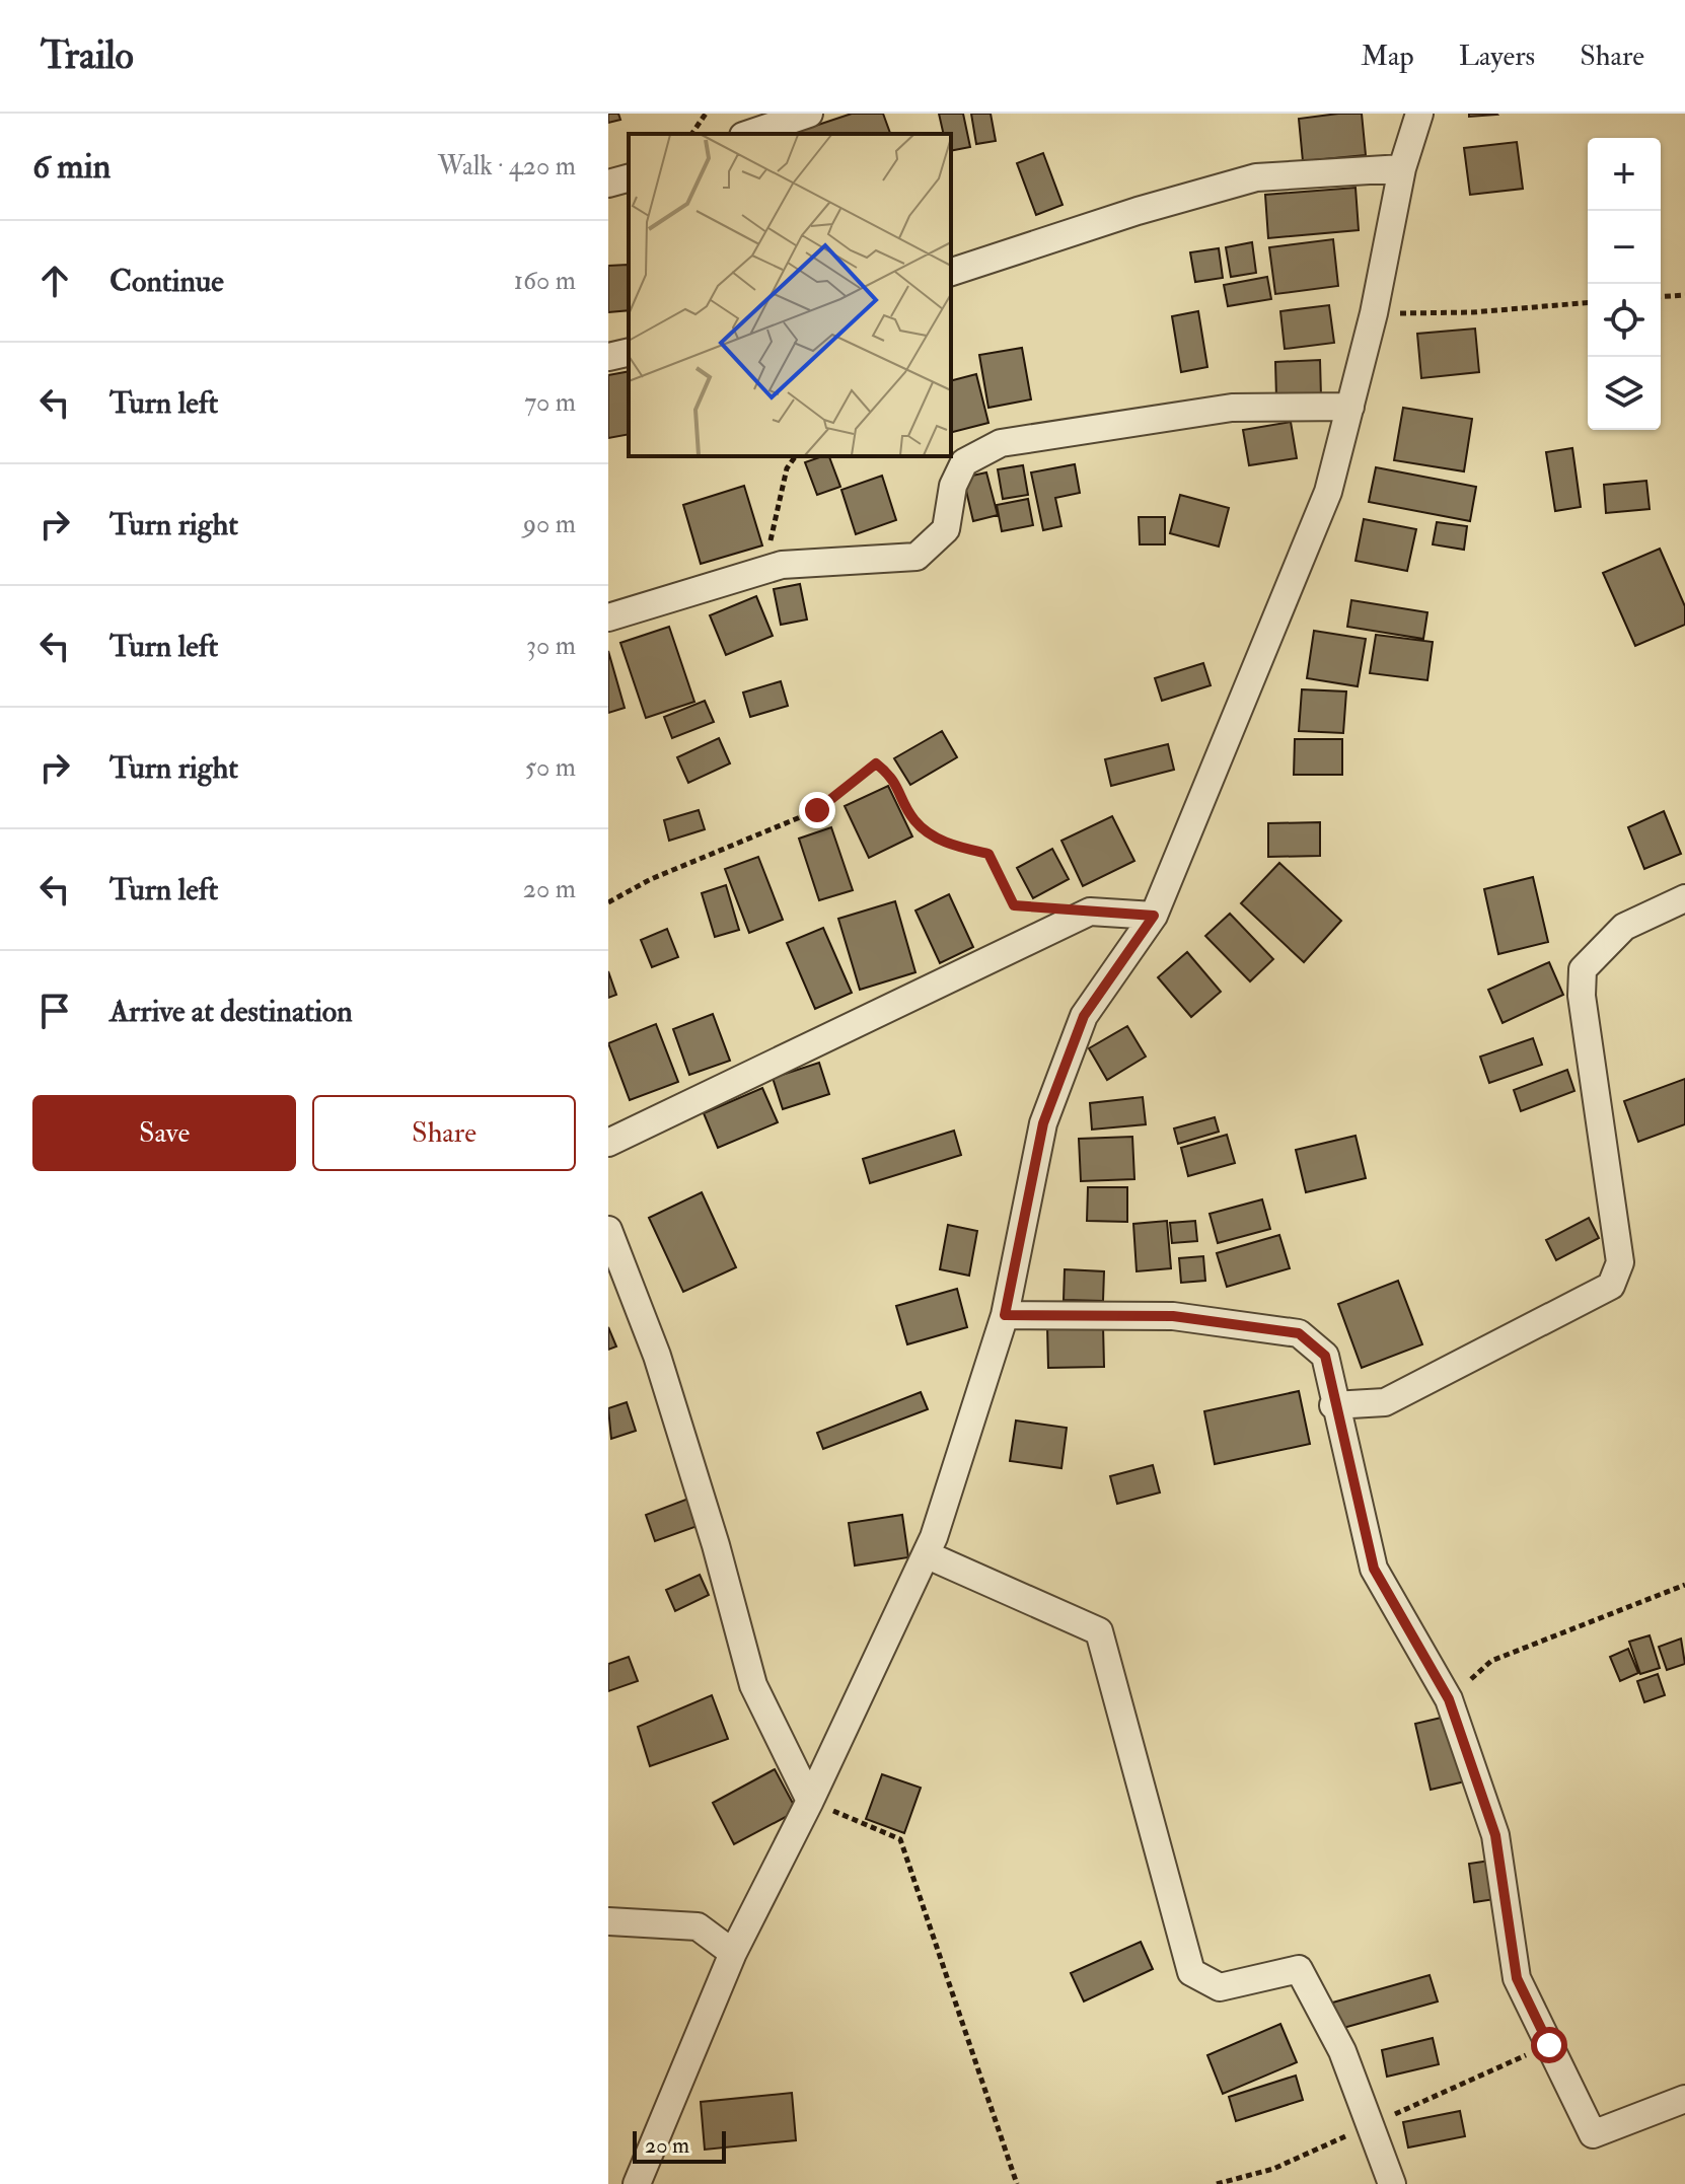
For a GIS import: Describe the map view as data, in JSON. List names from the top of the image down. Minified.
{"scale_bar":"20 m","page":{"header":"Trailo","nav":["Map","Layers","Share"],"heading":["6 min","Walk · 420 m"],"map_buttons":["+","−"],"list":[["Continue","160 m"],["Turn left","70 m"],["Turn right","90 m"],["Turn left","30 m"],["Turn right","50 m"],["Turn left","20 m"],"Arrive at destination"],"buttons":["Save","Share"],"scale":"20 m"}}
